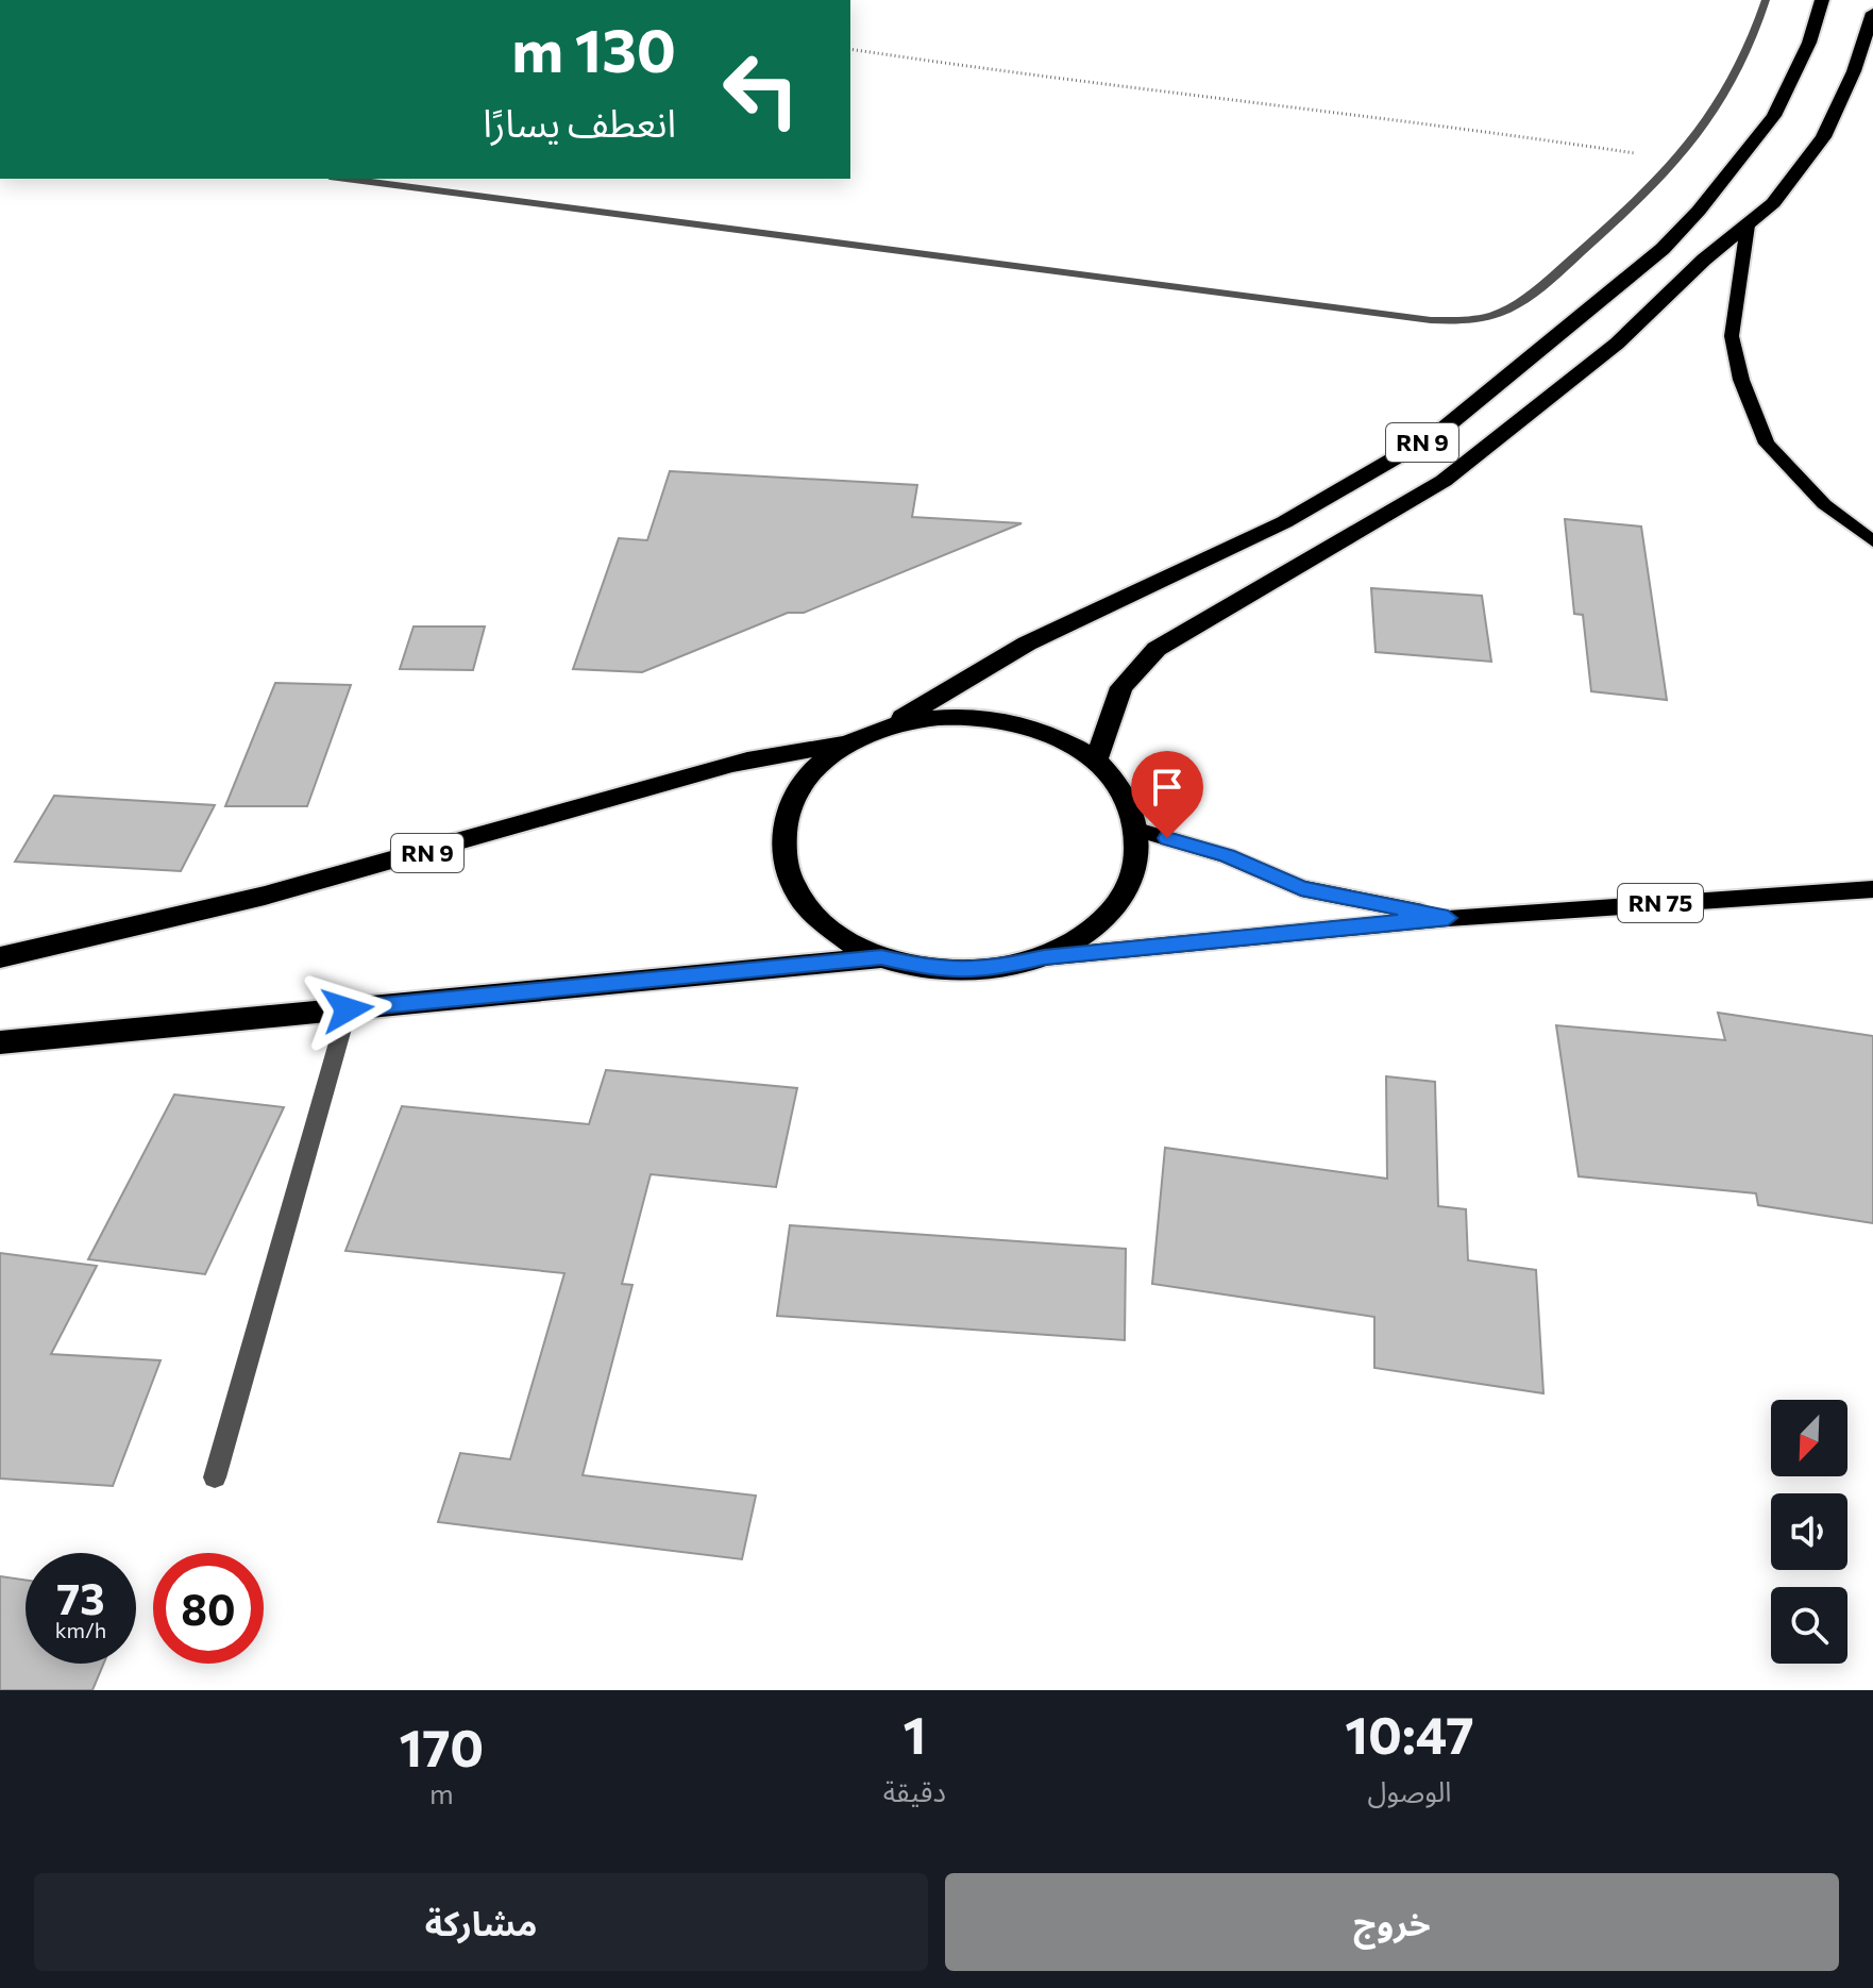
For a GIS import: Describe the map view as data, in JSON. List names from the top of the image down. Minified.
{"streets":{"highway":["RN 9"],"main road":["RN 75"]},"north":"bottom left","page":{"turn":["130 m","انعطف يسارًا"],"speed":"73 km/h","limit":"80","eta":["10:47","الوصول","1","دقيقة","170","m"],"buttons":["خروج","مشاركة"]}}
